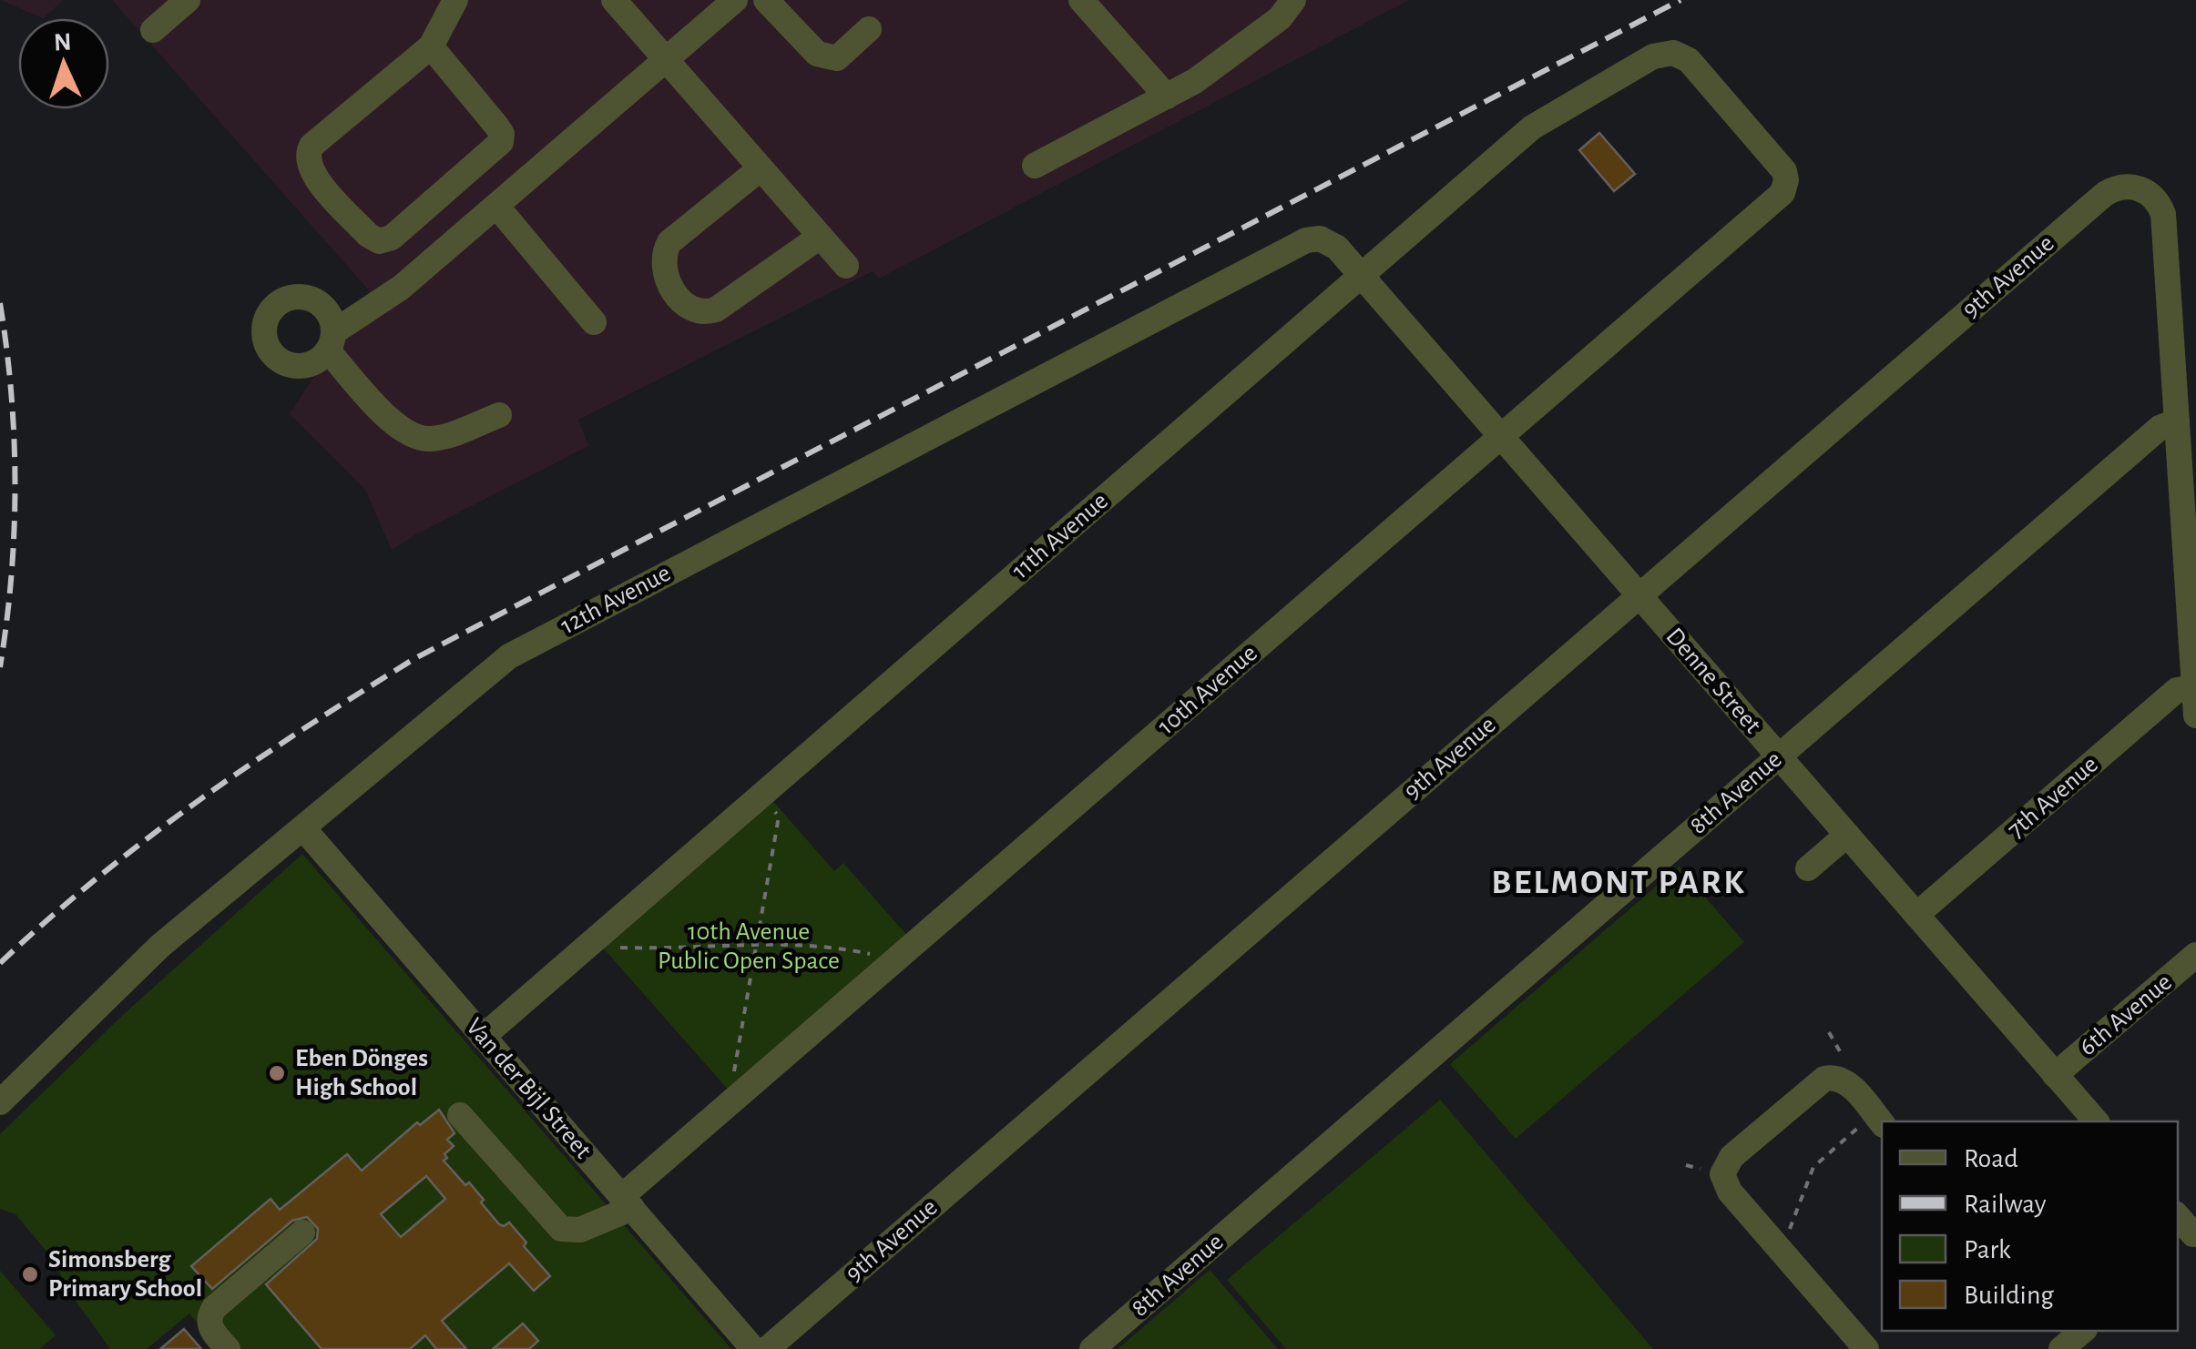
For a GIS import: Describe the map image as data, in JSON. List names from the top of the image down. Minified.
{"streets":{"street":["9th Avenue","11th Avenue","12th Avenue","Denne Street","10th Avenue","8th Avenue","7th Avenue","6th Avenue","Van der Bijl Street"]},"crossings":[["9th Avenue","Denne Street"],["9th Avenue","8th Avenue"],["11th Avenue","Denne Street"],["11th Avenue","10th Avenue"],["11th Avenue","Van der Bijl Street"],["12th Avenue","Denne Street"],["12th Avenue","Van der Bijl Street"],["Denne Street","10th Avenue"],["Denne Street","8th Avenue"],["Denne Street","7th Avenue"],["Denne Street","6th Avenue"],["10th Avenue","Van der Bijl Street"]],"districts":["BELMONT PARK"],"parks":["10th Avenue Public Open Space"],"places":["Eben Dönges High School","Simonsberg Primary School"],"legend":["Road","Railway","Park","Building"],"north":"top"}
